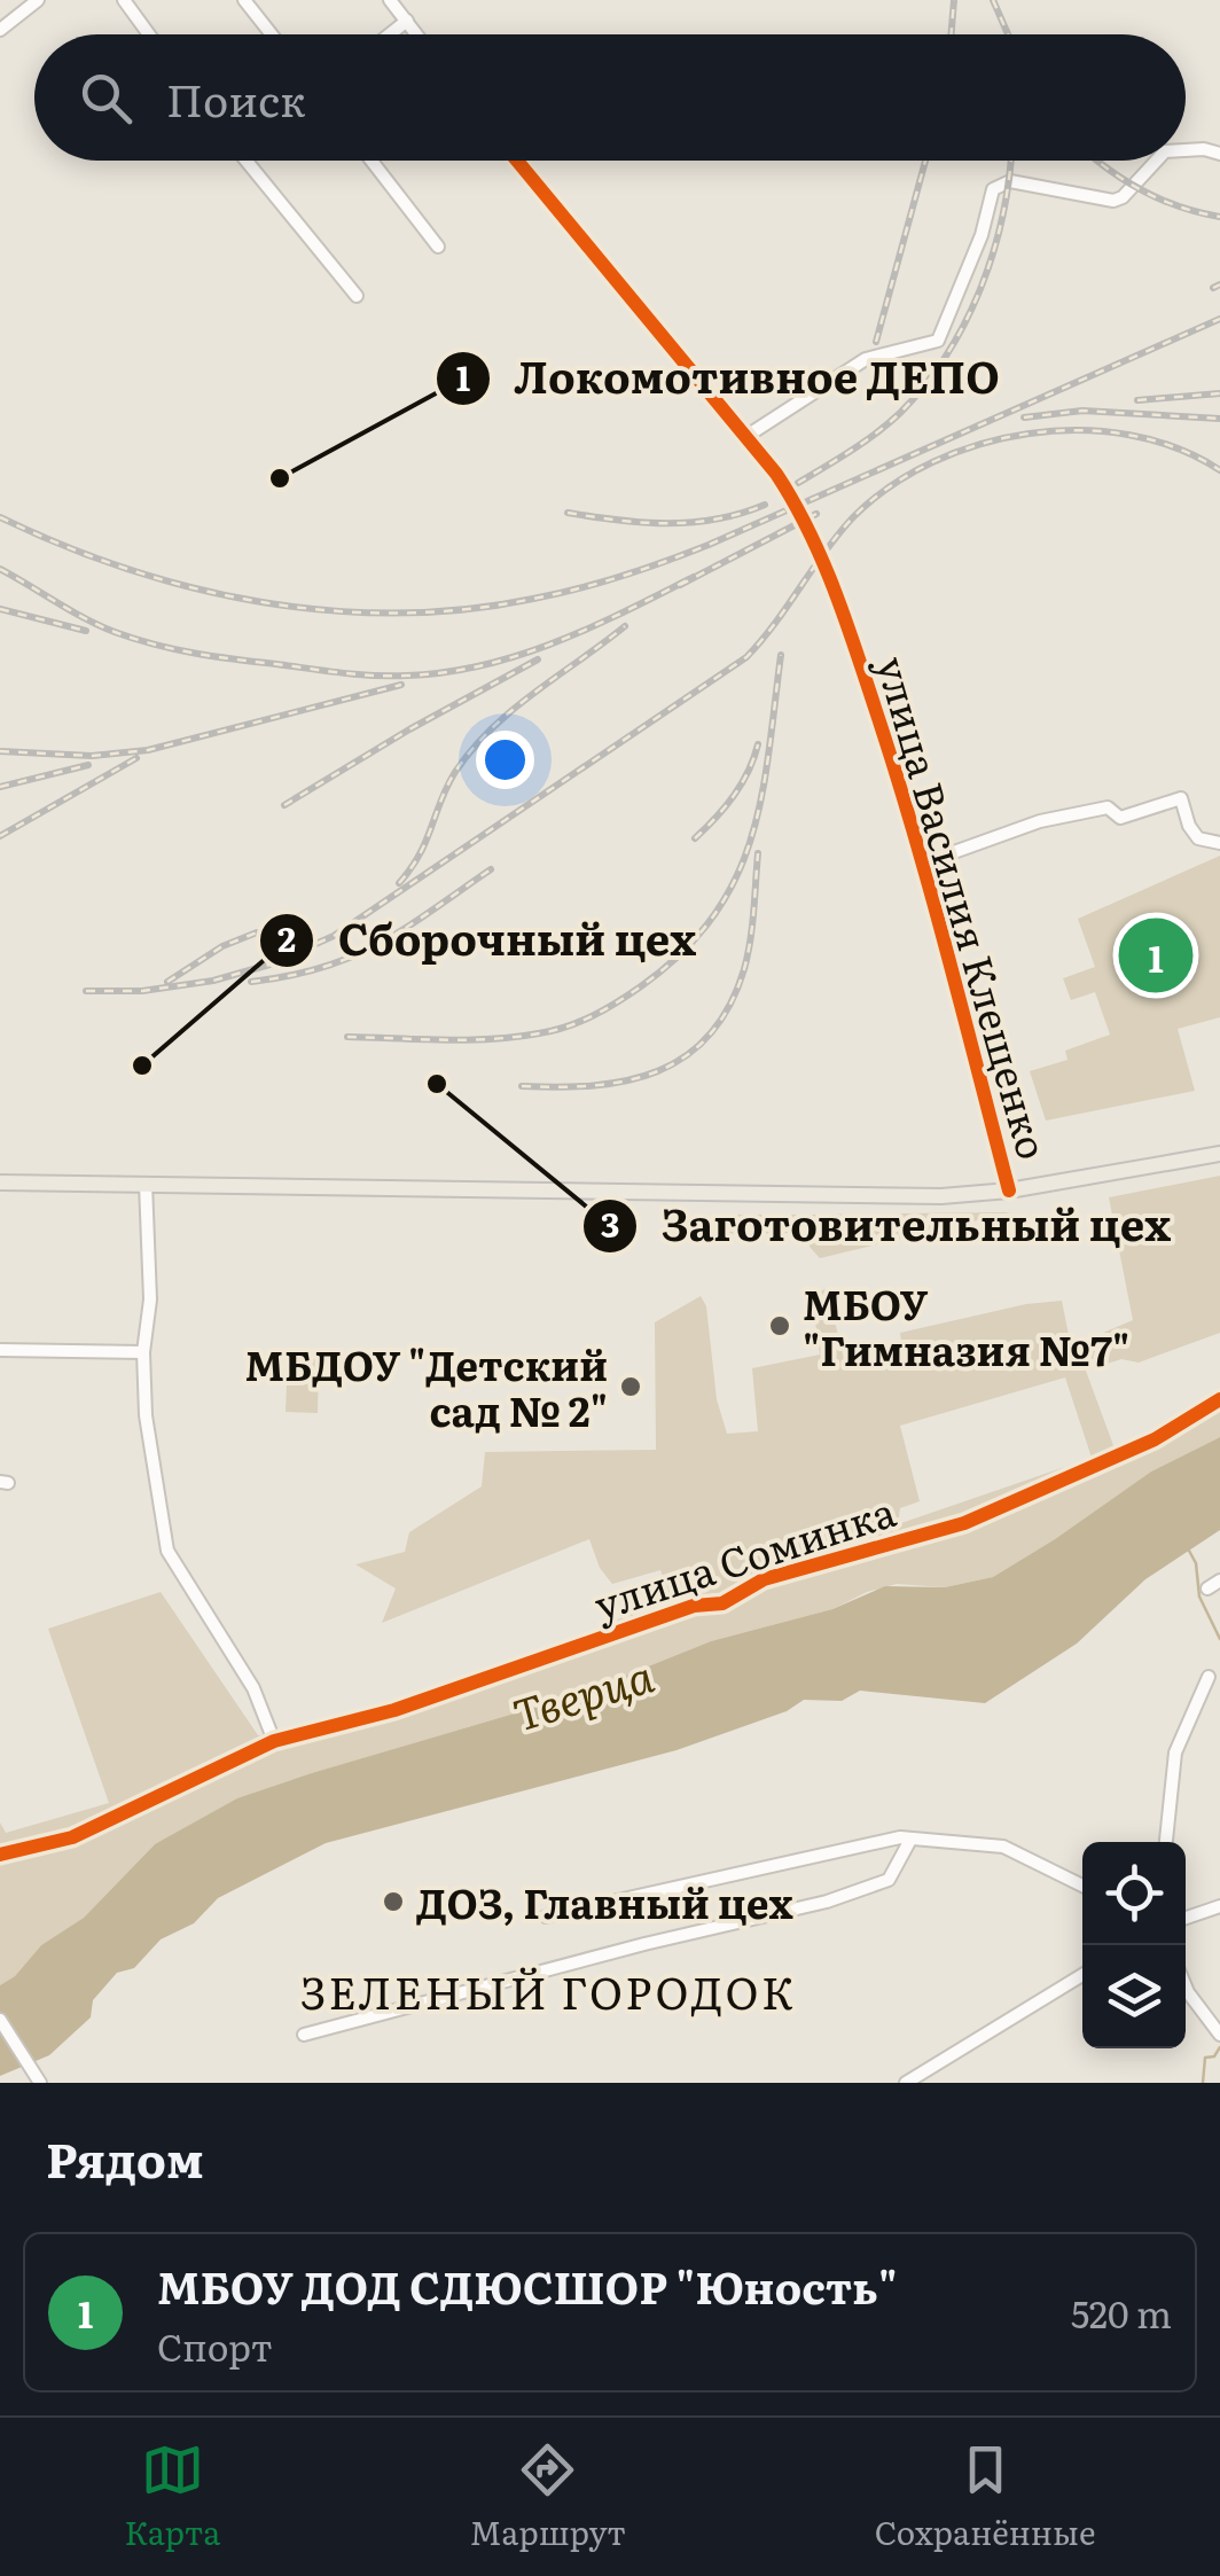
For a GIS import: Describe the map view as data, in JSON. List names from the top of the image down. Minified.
{"streets":{"street":["улица Василия Клещенко","улица Соминка"]},"districts":["ЗЕЛЕНЫЙ ГОРОДОК"],"water":["Тверца"],"places":["Локомотивное ДЕПО","Сборочный цех","Заготовительный цех","МБОУ \"Гимназия №7\"","МБДОУ \"Детский сад № 2\"","ДОЗ, Главный цех"],"page":{"search":"Поиск","pins":"1","heading":"Рядом","list":[{"mark":"1","name":"МБОУ ДОД СДЮСШОР \"Юность\"","note":"Спорт","value":"520 m"}],"nav":["Карта","Маршрут","Сохранённые"]}}
